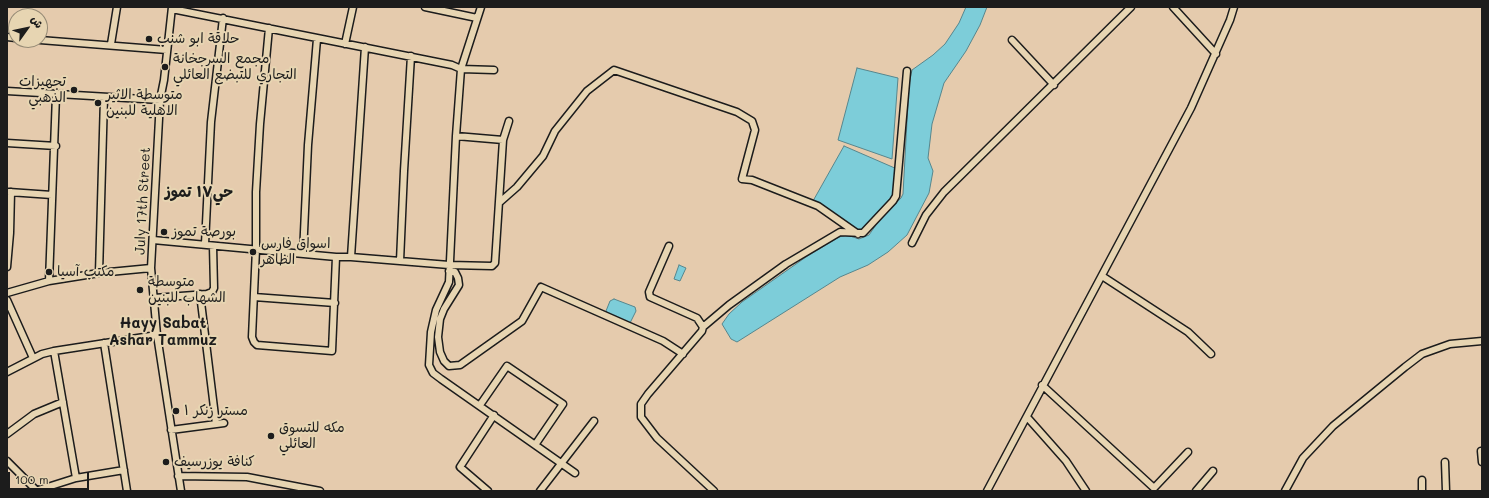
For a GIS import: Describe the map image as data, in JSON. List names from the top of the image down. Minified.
{"streets":{"street":["July 17th Street"]},"districts":["حي۱۷ تموز","Hayy Sabat Ashar Tammuz"],"places":["حلاقة ابو شنب","مجمع السرجخانة التجاري للتبضع العائلي","تجهيزات الذهبي","متوسطة الاثير الاهلية للبنين","بورصة تموز","اسواق فارس الظاهر","مكتب آسيا","متوسطة الشهاب للبنين","مستر زنكر ١","مكه للتسوق العائلي","كنافة يوزرسيف"],"scale_bar":"100 m","north":"top right"}
